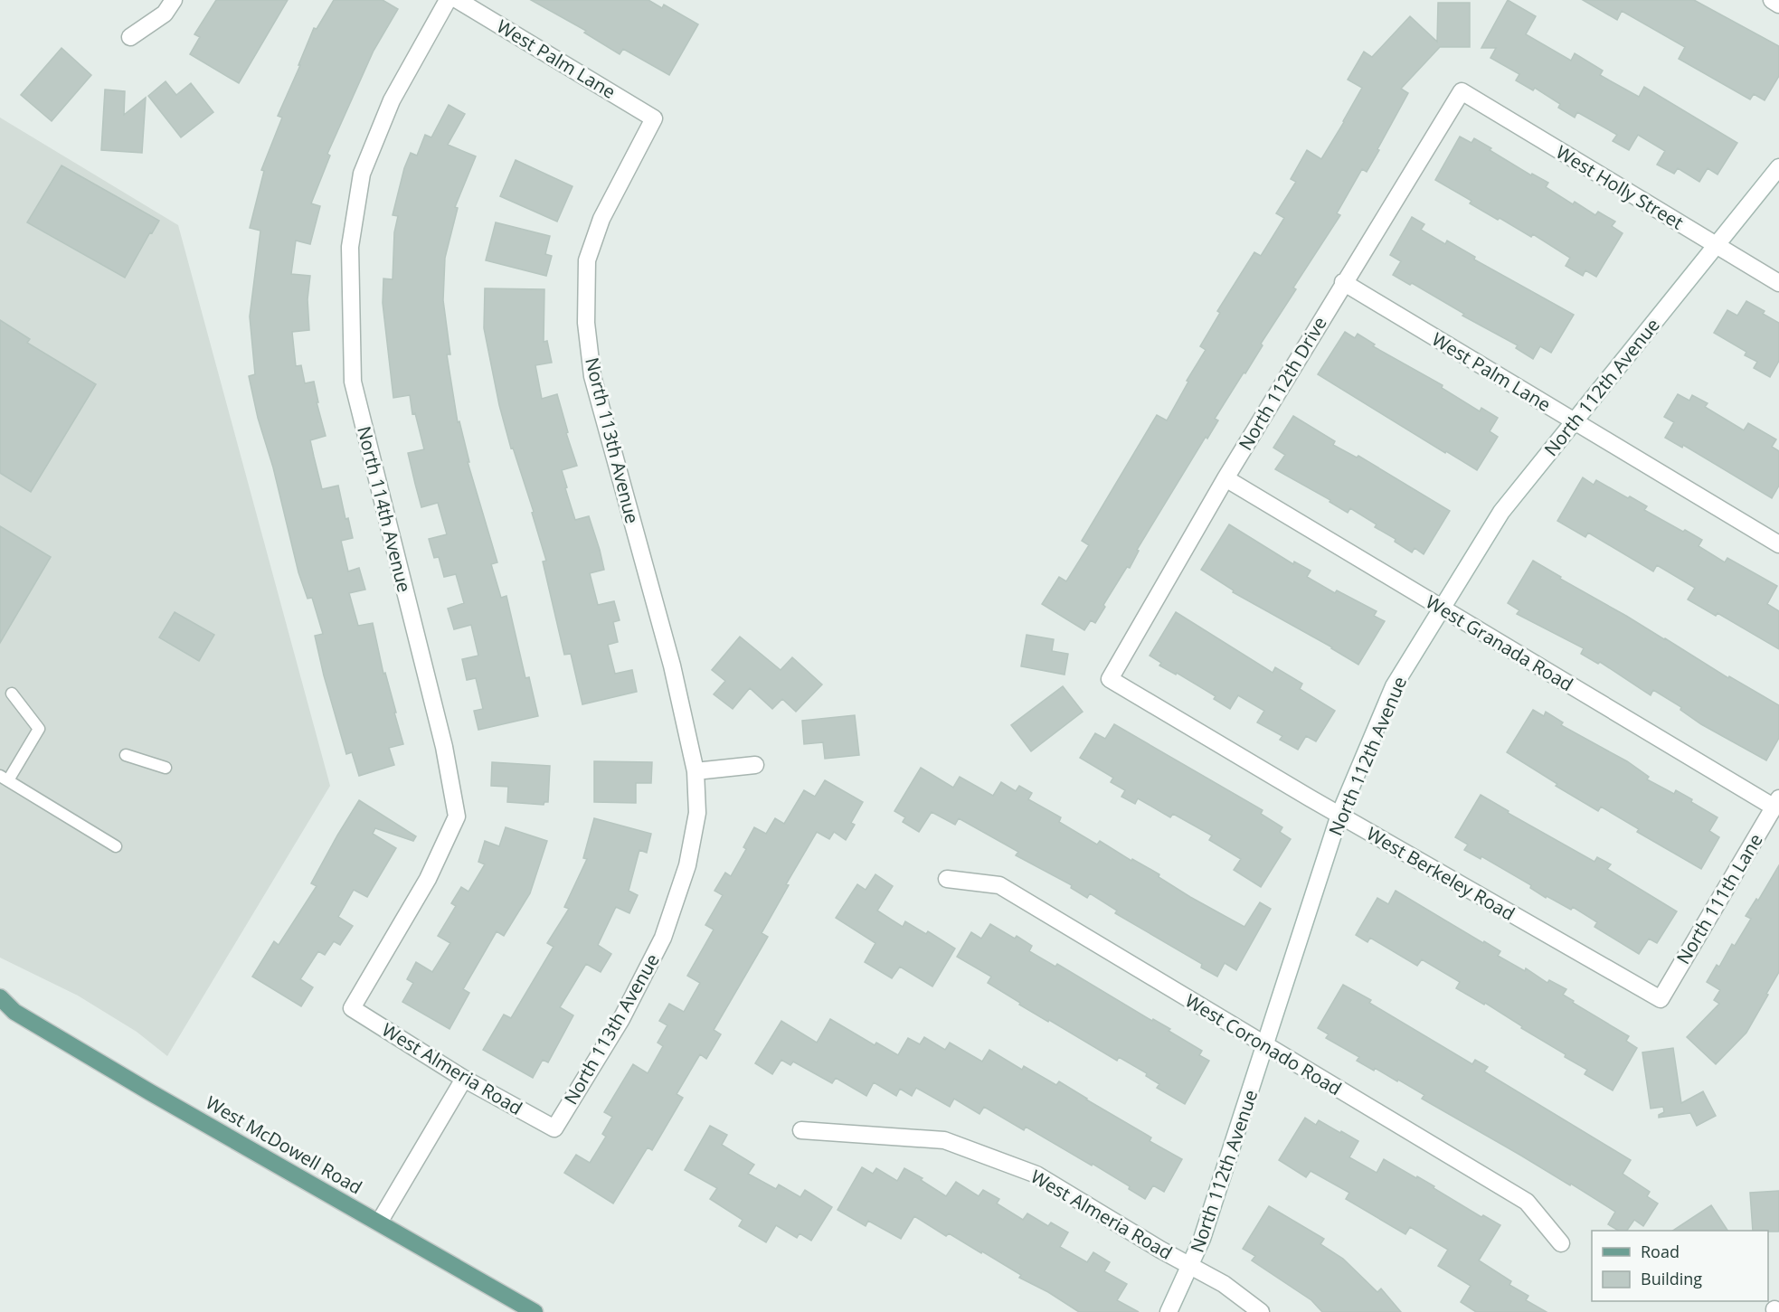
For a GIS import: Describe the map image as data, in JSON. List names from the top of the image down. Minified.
{"streets":{"main road":["West McDowell Road"],"street":["West Palm Lane","West Holly Street","North 112th Drive","North 112th Avenue","North 113th Avenue","North 114th Avenue","West Granada Road","West Berkeley Road","North 111th Lane","West Coronado Road","West Almeria Road"]},"crossings":[["West Palm Lane","North 112th Drive"],["West Palm Lane","North 112th Avenue"],["West Palm Lane","North 113th Avenue"],["West Holly Street","North 112th Drive"],["West Holly Street","North 112th Avenue"],["North 112th Drive","West Granada Road"],["North 112th Drive","West Berkeley Road"],["North 112th Avenue","West Granada Road"],["North 112th Avenue","West Berkeley Road"],["North 112th Avenue","West Coronado Road"],["North 112th Avenue","West Almeria Road"],["North 113th Avenue","West Almeria Road"],["North 114th Avenue","West Almeria Road"],["West Granada Road","North 111th Lane"],["West Berkeley Road","North 111th Lane"]],"legend":["Road","Building"]}
